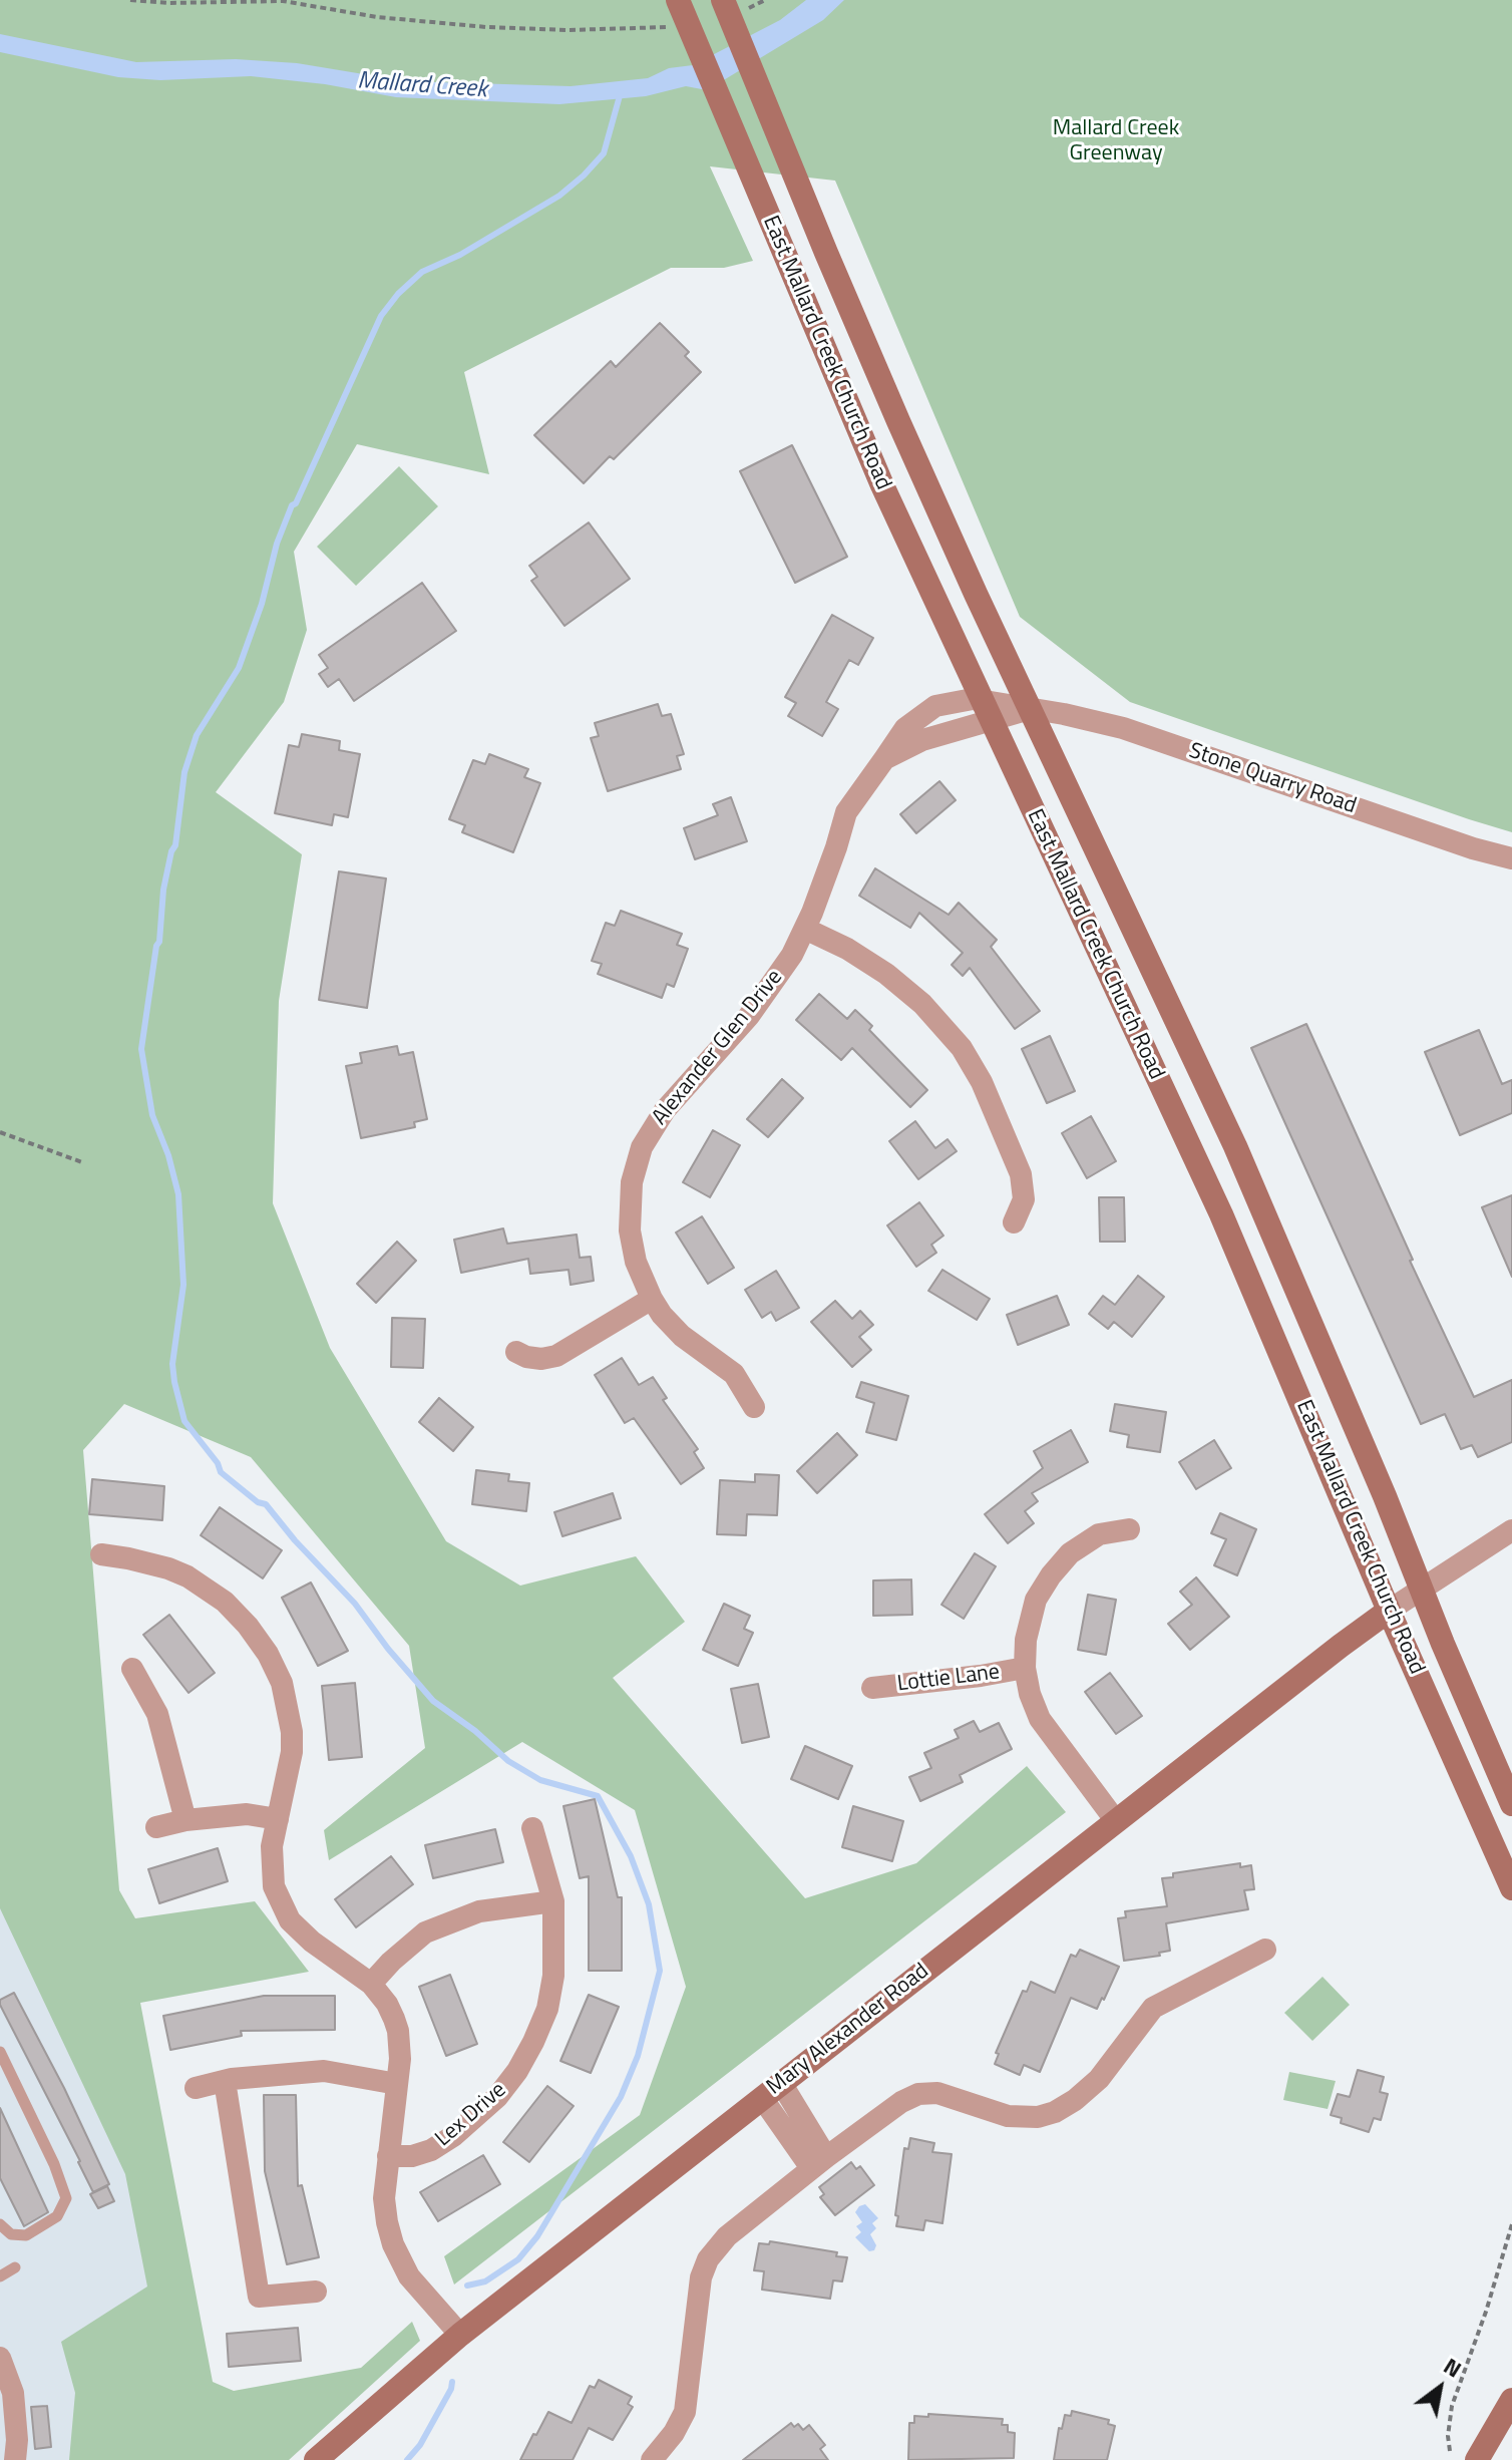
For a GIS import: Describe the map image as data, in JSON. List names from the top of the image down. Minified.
{"streets":{"main road":["East Mallard Creek Church Road","Mary Alexander Road"],"street":["Stone Quarry Road","Alexander Glen Drive","Lottie Lane","Lex Drive"]},"crossings":[["East Mallard Creek Church Road","Stone Quarry Road"],["East Mallard Creek Church Road","Alexander Glen Drive"],["East Mallard Creek Church Road","Mary Alexander Road"],["Stone Quarry Road","Alexander Glen Drive"]],"water":["Mallard Creek"],"parks":["Mallard Creek Greenway"],"north":"top right"}
